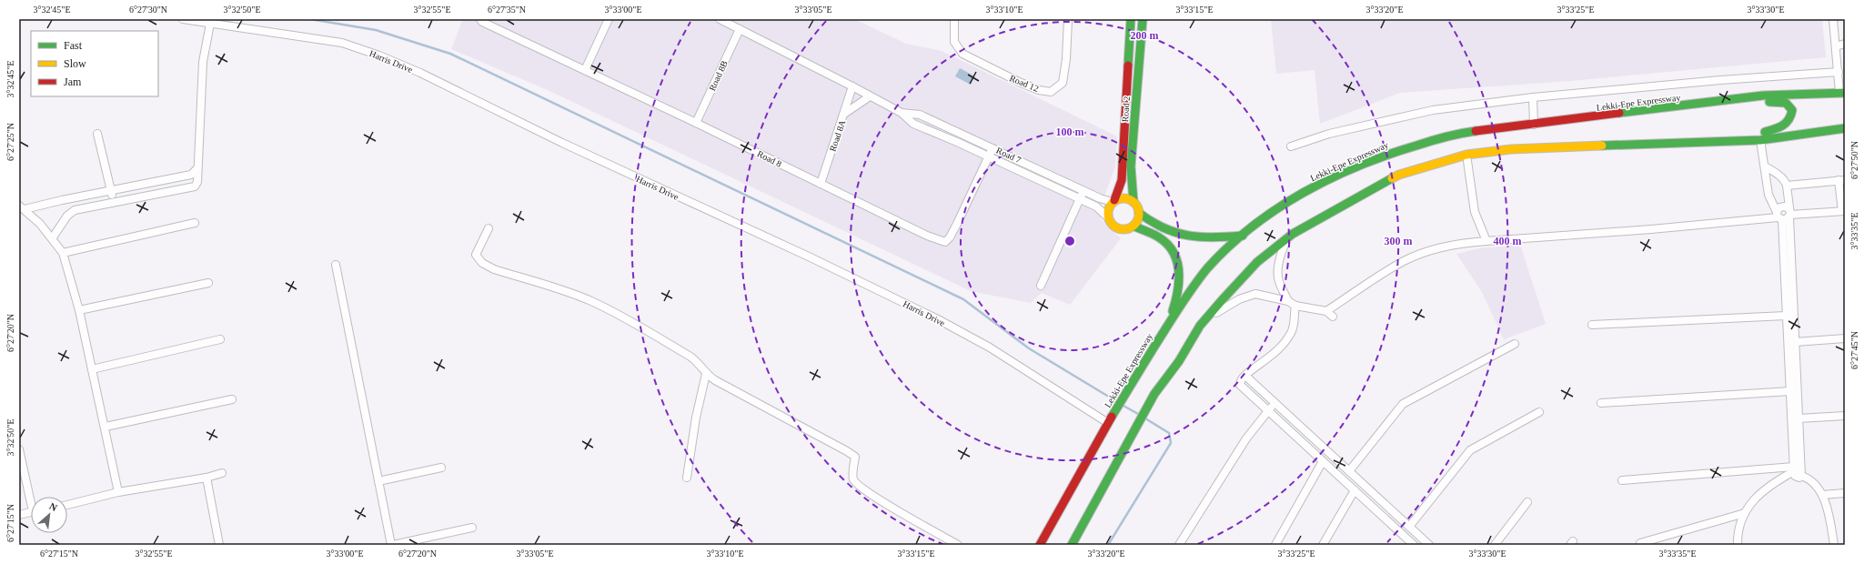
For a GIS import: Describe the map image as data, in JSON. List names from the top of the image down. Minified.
{"streets":{"main road":["Lekki-Epe Expressway","Road 2"],"street":["Harris Drive","Road 8B","Road 12","Road 8A","Road 7","Road 8"]},"crossings":[["Harris Drive","Lekki-Epe Expressway"],["Road 8B","Road 7"],["Road 8B","Road 8"],["Road 2","Road 7"],["Road 8A","Road 7"],["Road 8A","Road 8"],["Road 7","Road 8"]],"legend":["Fast","Slow","Jam"],"north":"top right","coordinates":["3°32'45\"E","6°27'30\"N","3°32'50\"E","3°32'55\"E","6°27'35\"N","3°33'00\"E","3°33'05\"E","3°33'10\"E","3°33'15\"E","3°33'20\"E","3°33'25\"E","3°33'30\"E","6°27'25\"N","6°27'50\"N","3°33'35\"E","6°27'20\"N","6°27'45\"N","6°27'15\"N"],"rings":["200 m","100 m","300 m","400 m"]}
